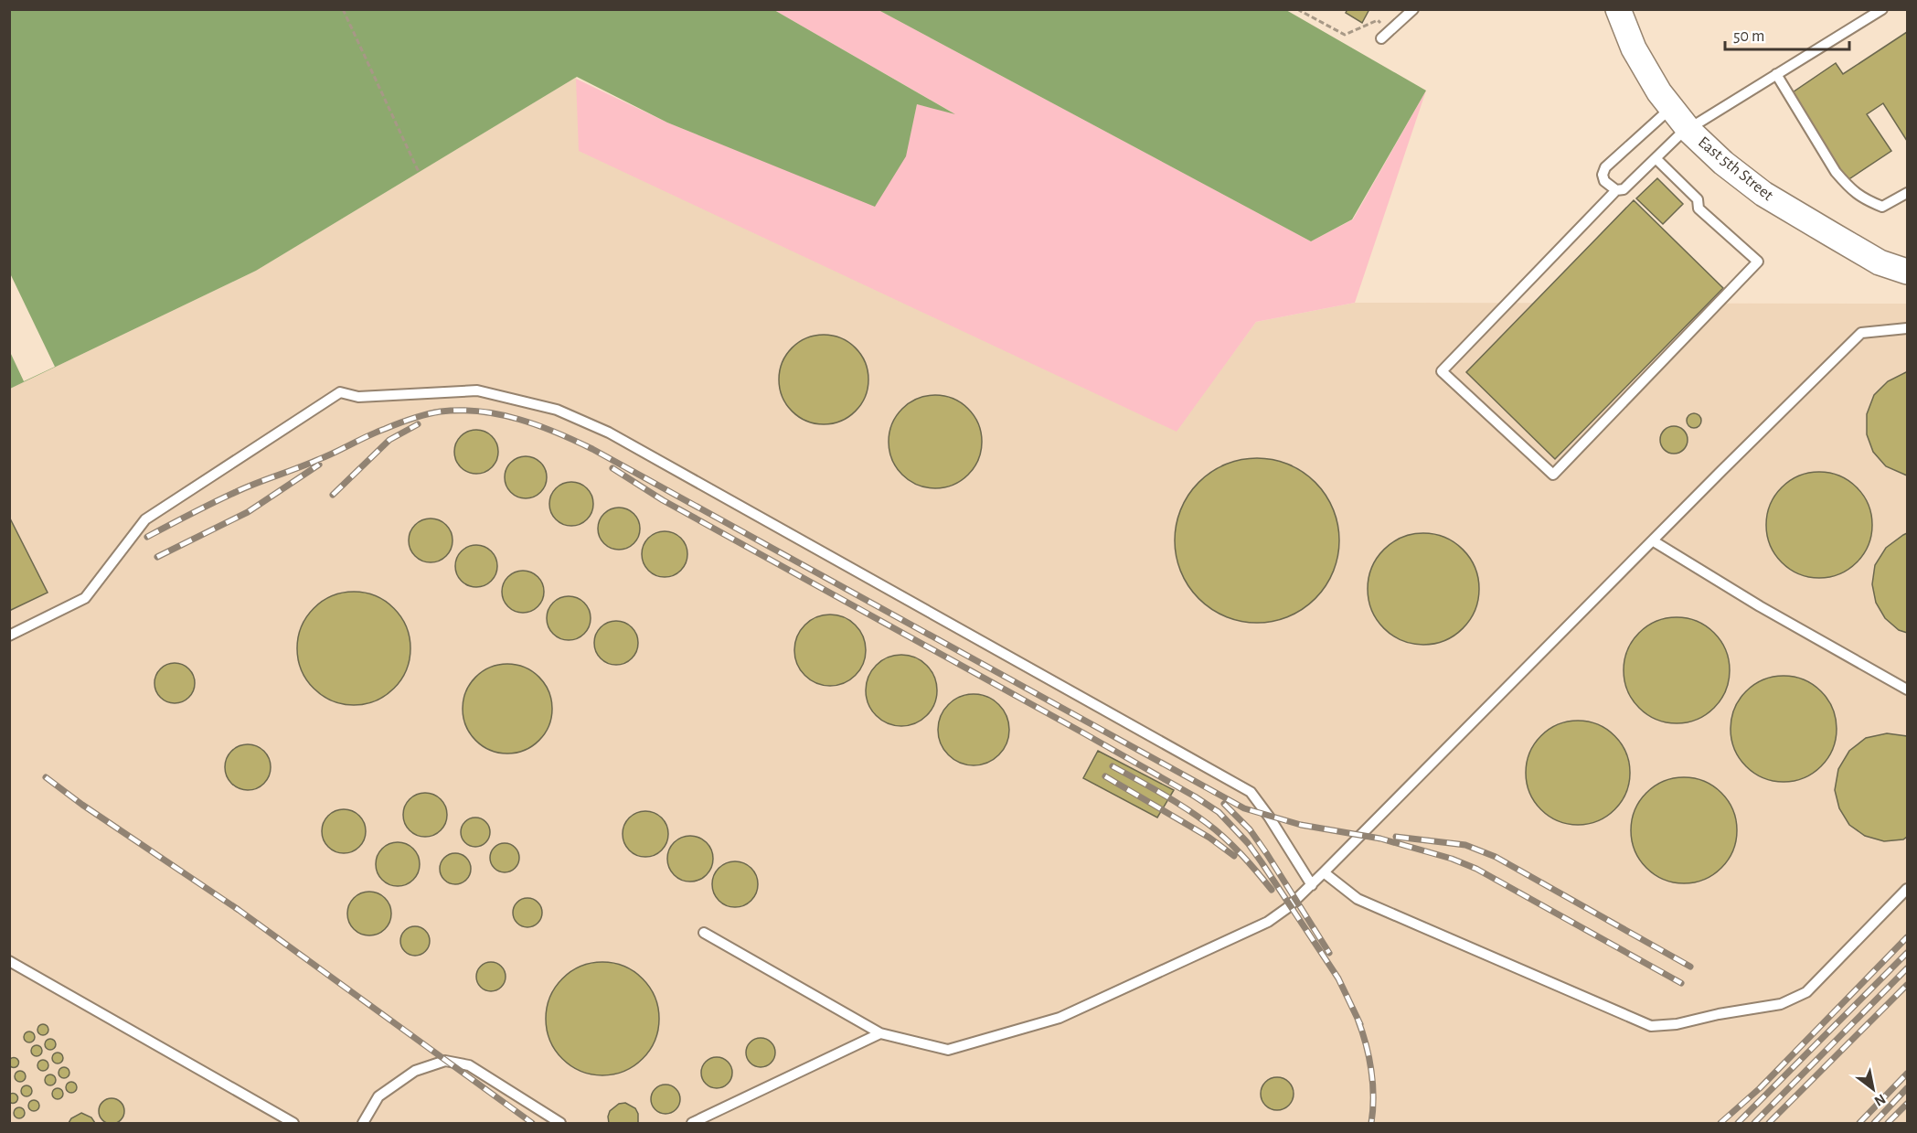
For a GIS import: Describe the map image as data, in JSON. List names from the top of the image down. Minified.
{"streets":{"street":["East 5th Street"]},"scale_bar":"50 m","north":"bottom right"}
